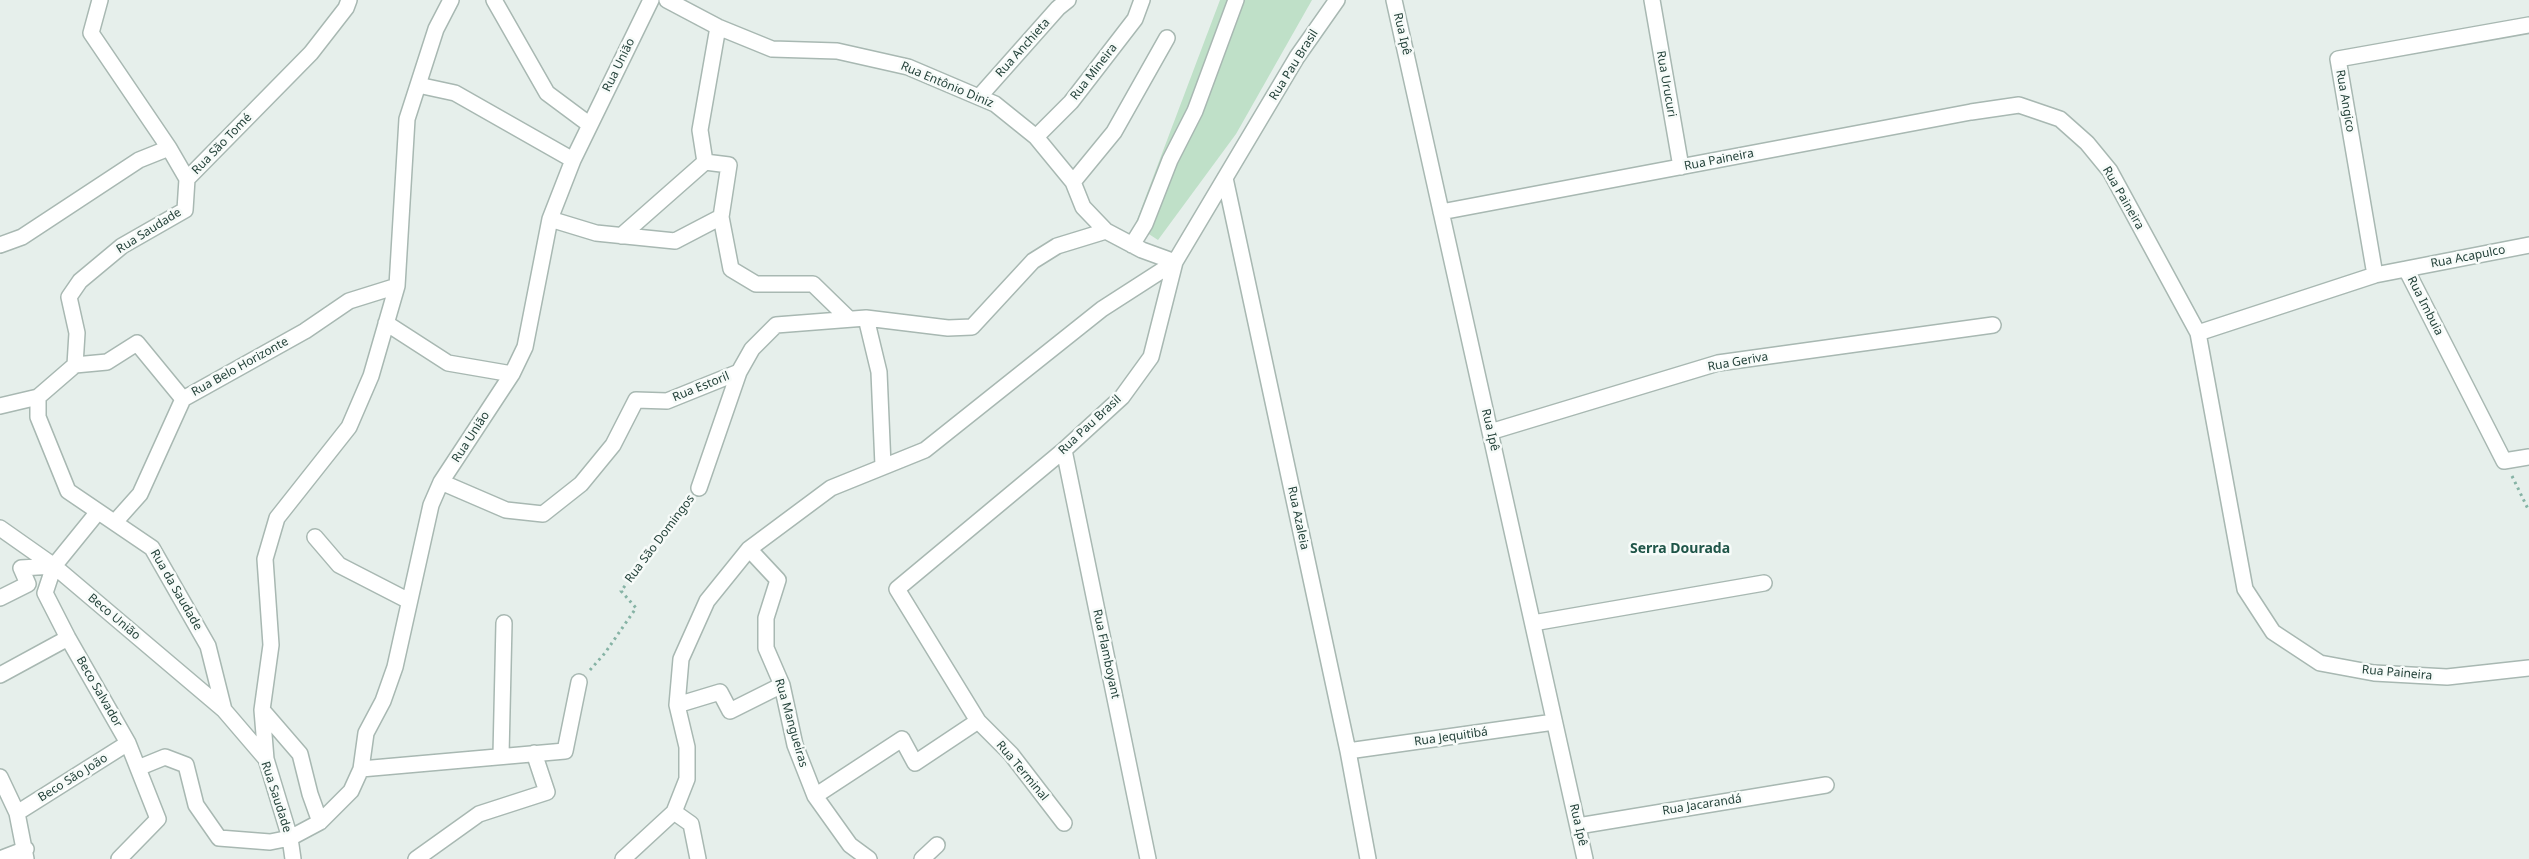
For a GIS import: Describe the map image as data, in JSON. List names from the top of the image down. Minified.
{"streets":{"street":["Rua Ipê","Rua Anchieta","Rua União","Rua Pau Brasil","Rua Mineira","Rua Urucuri","Rua Entônio Diniz","Rua Angico","Rua São Tomé","Rua Paineira","Rua Saudade","Rua Acapulco","Rua Imbuia","Rua Geriva","Rua Belo Horizonte","Rua Estoril","Rua Azaleia","Rua São Domingos","Rua da Saudade","Beco União","Rua Flamboyant","Beco Salvador","Rua Mangueiras","Rua Jequitibá","Rua Terminal","Beco São João","Rua Jacarandá"]},"crossings":[["Rua Ipê","Rua Paineira"],["Rua Ipê","Rua Geriva"],["Rua Ipê","Rua Jequitibá"],["Rua Ipê","Rua Jacarandá"],["Rua Anchieta","Rua Entônio Diniz"],["Rua União","Rua Saudade"],["Rua União","Rua Estoril"],["Rua União","Beco Salvador"],["Rua Pau Brasil","Rua Entônio Diniz"],["Rua Pau Brasil","Rua Azaleia"],["Rua Pau Brasil","Rua Flamboyant"],["Rua Pau Brasil","Rua Terminal"],["Rua Mineira","Rua Entônio Diniz"],["Rua Urucuri","Rua Paineira"],["Rua Entônio Diniz","Rua Estoril"],["Rua Angico","Rua Imbuia"],["Rua São Tomé","Rua Saudade"],["Rua Paineira","Rua Imbuia"],["Rua Saudade","Rua da Saudade"],["Rua Saudade","Beco União"],["Rua Acapulco","Rua Imbuia"],["Rua Belo Horizonte","Rua da Saudade"],["Rua Estoril","Rua São Domingos"],["Rua Azaleia","Rua Jequitibá"],["Rua da Saudade","Beco União"],["Beco União","Beco Salvador"],["Beco Salvador","Beco São João"]],"districts":["Serra Dourada"]}
